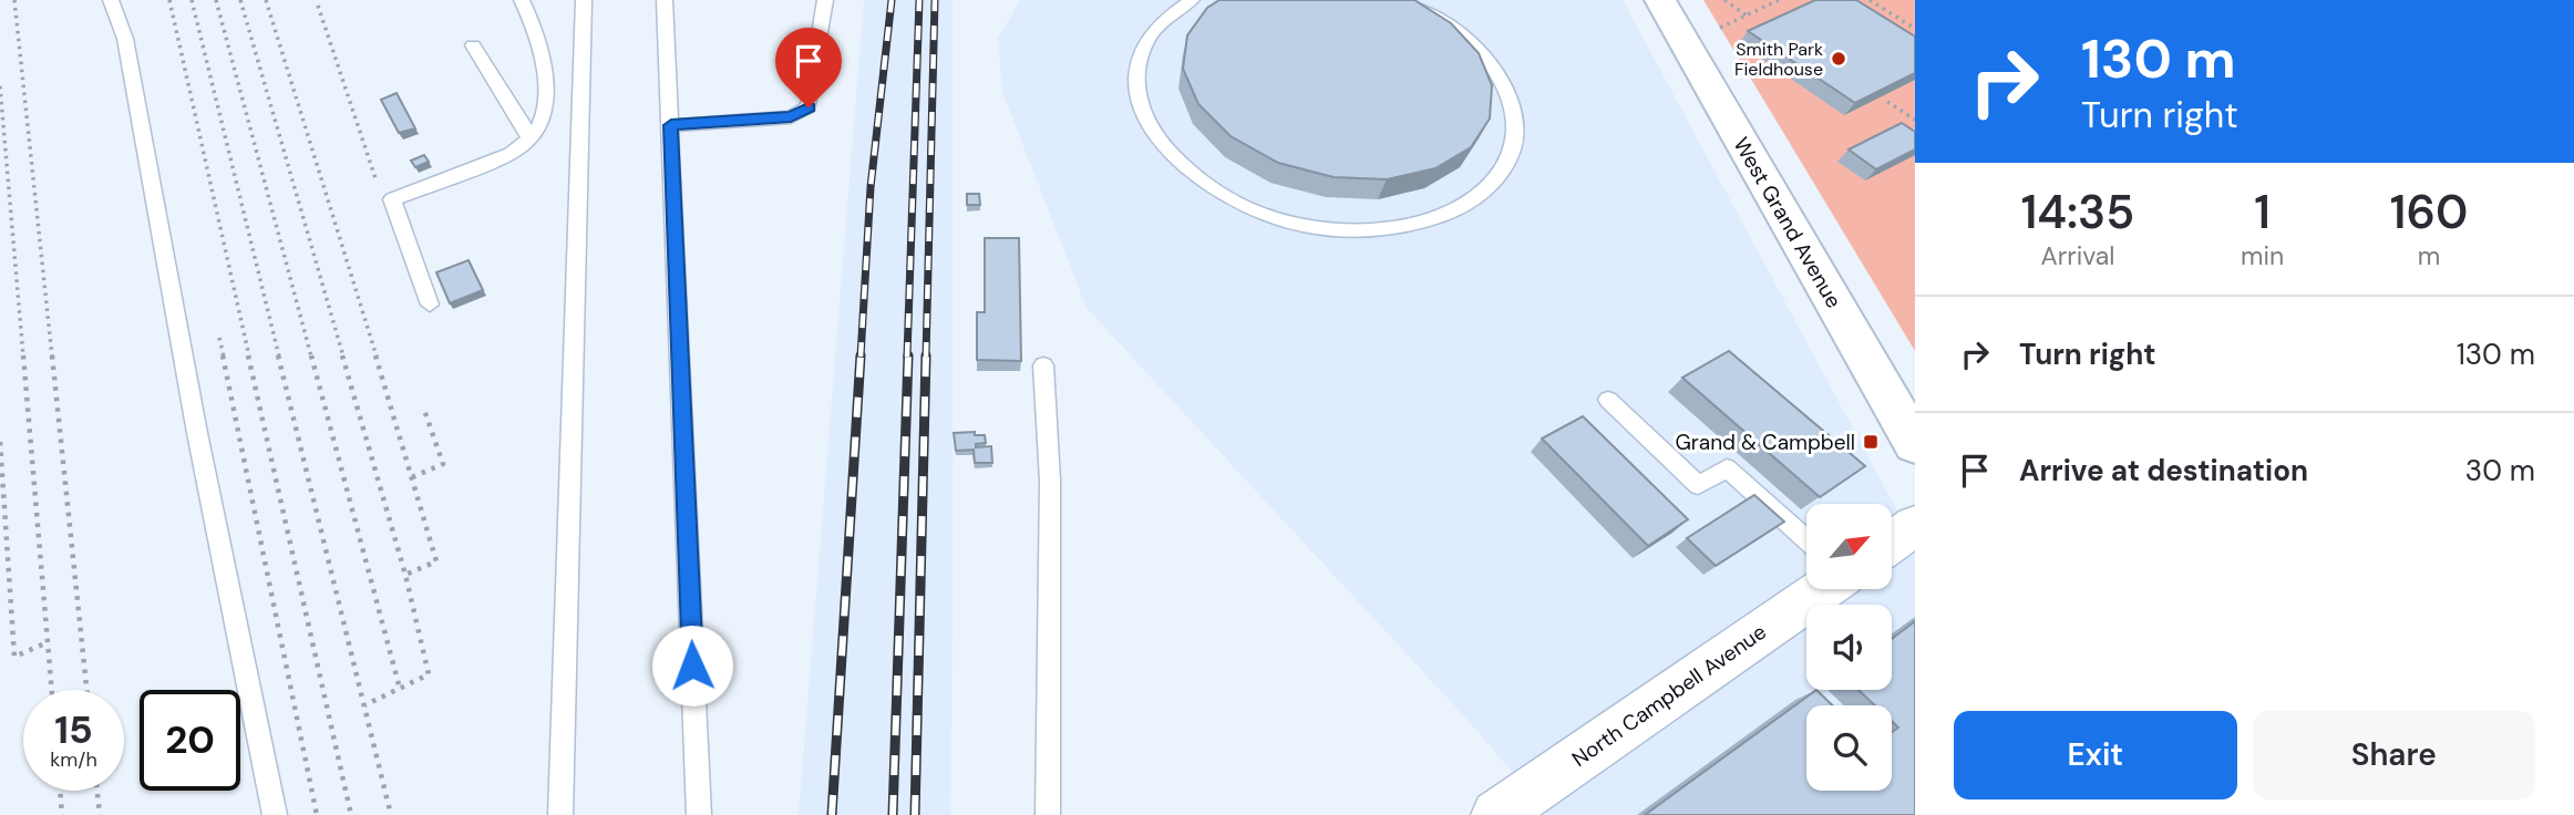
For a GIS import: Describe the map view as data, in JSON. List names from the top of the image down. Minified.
{"streets":{"main road":["West Grand Avenue"],"street":["North Campbell Avenue"]},"places":{"other":["Smith Park Fieldhouse"],"transit":["Grand & Campbell"]},"north":"top right","page":{"turn":["130 m","Turn right"],"eta":["14:35","Arrival","1","min","160","m"],"list":[{"name":"Turn right","value":"130 m"},{"name":"Arrive at destination","value":"30 m"}],"speed":"15 km/h","limit":"20","buttons":["Exit","Share"]}}
